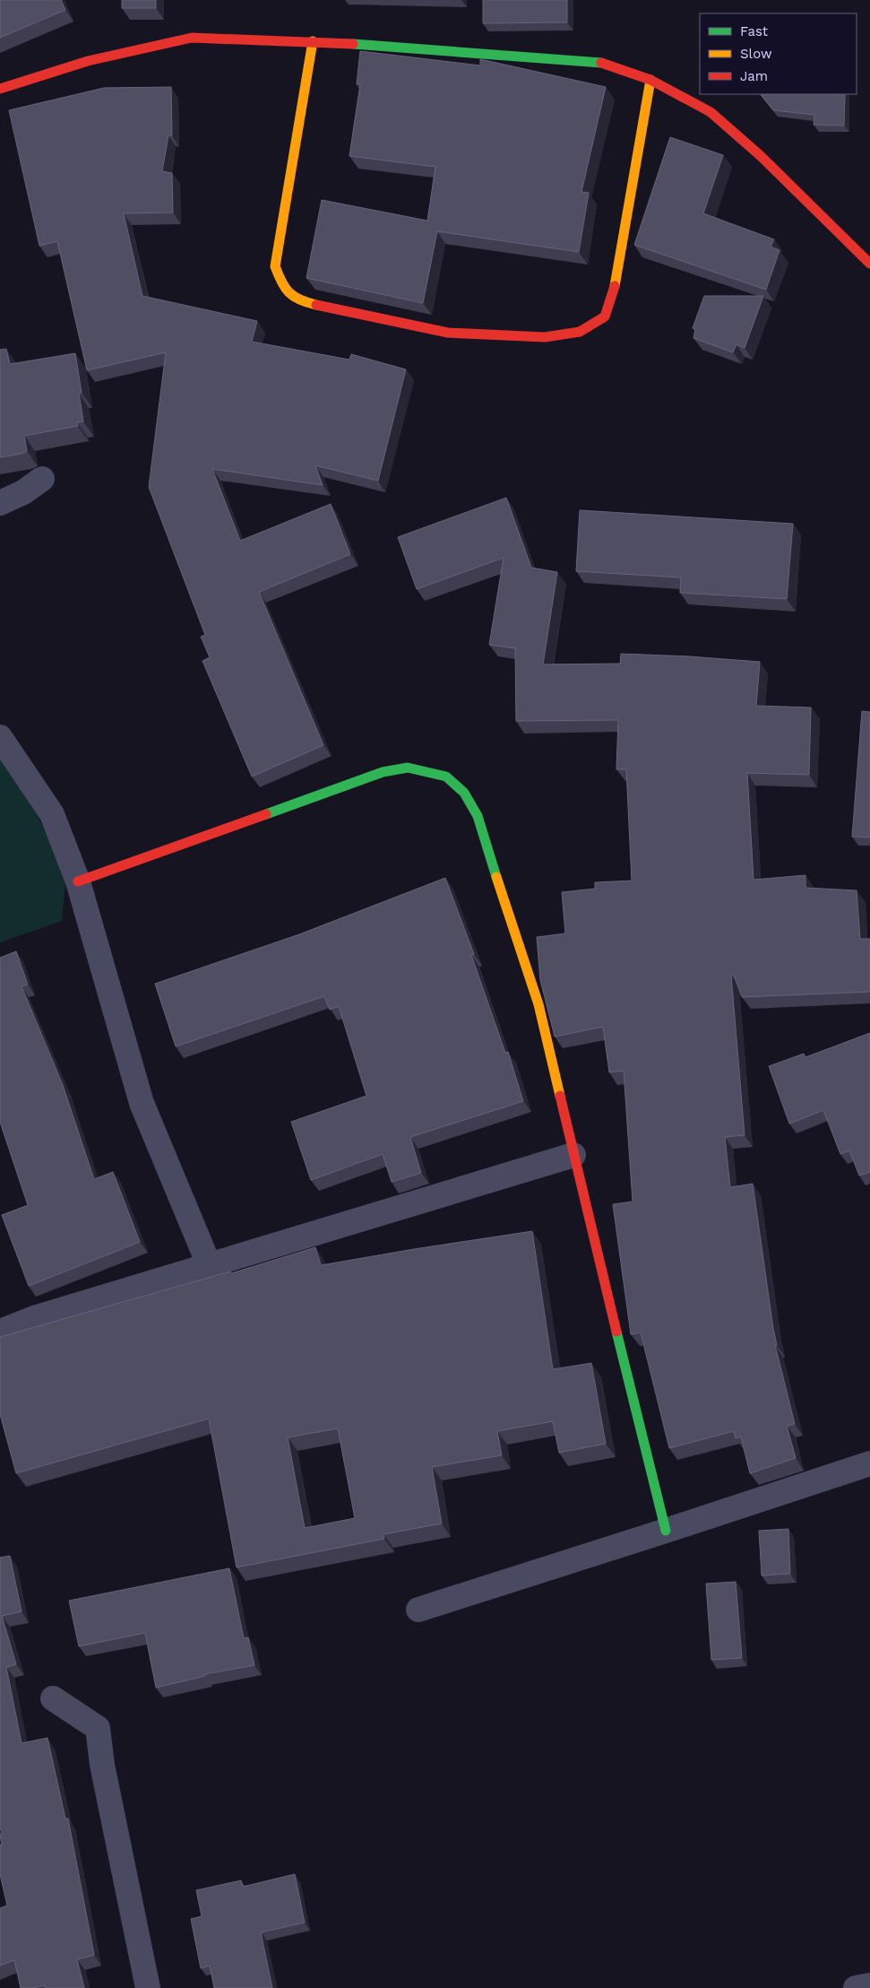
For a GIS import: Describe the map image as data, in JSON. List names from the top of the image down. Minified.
{"legend":["Fast","Slow","Jam"]}
